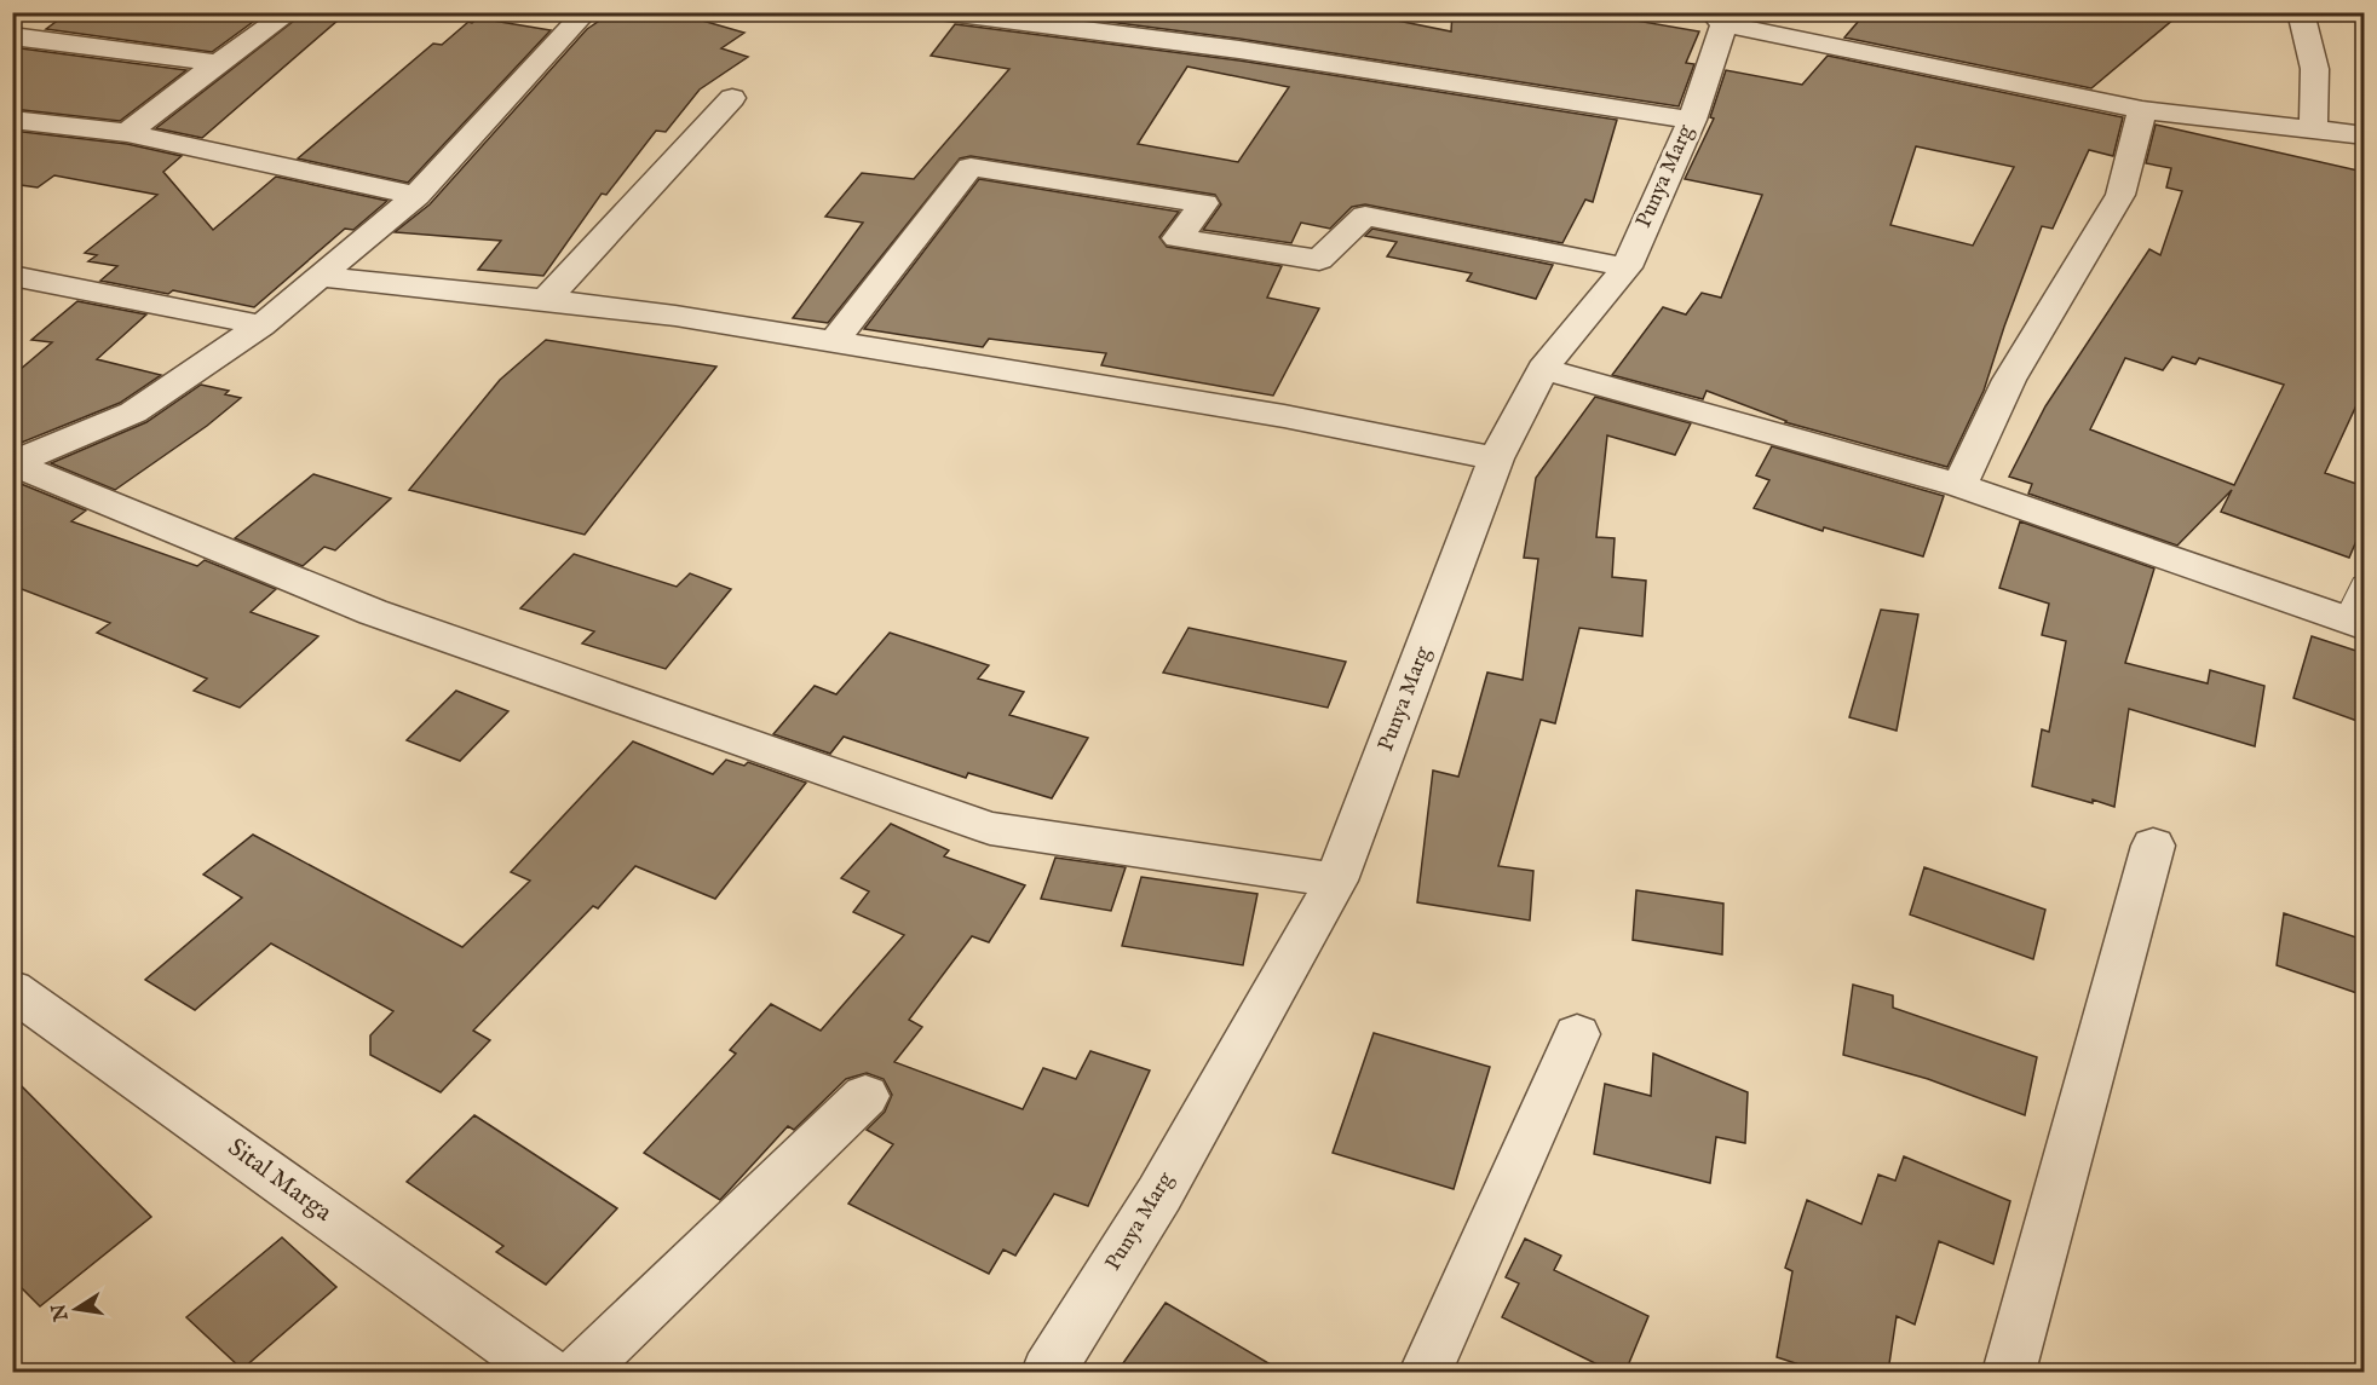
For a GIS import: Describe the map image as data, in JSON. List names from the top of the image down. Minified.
{"streets":{"street":["Punya Marg","Sital Marga"]},"north":"left"}
